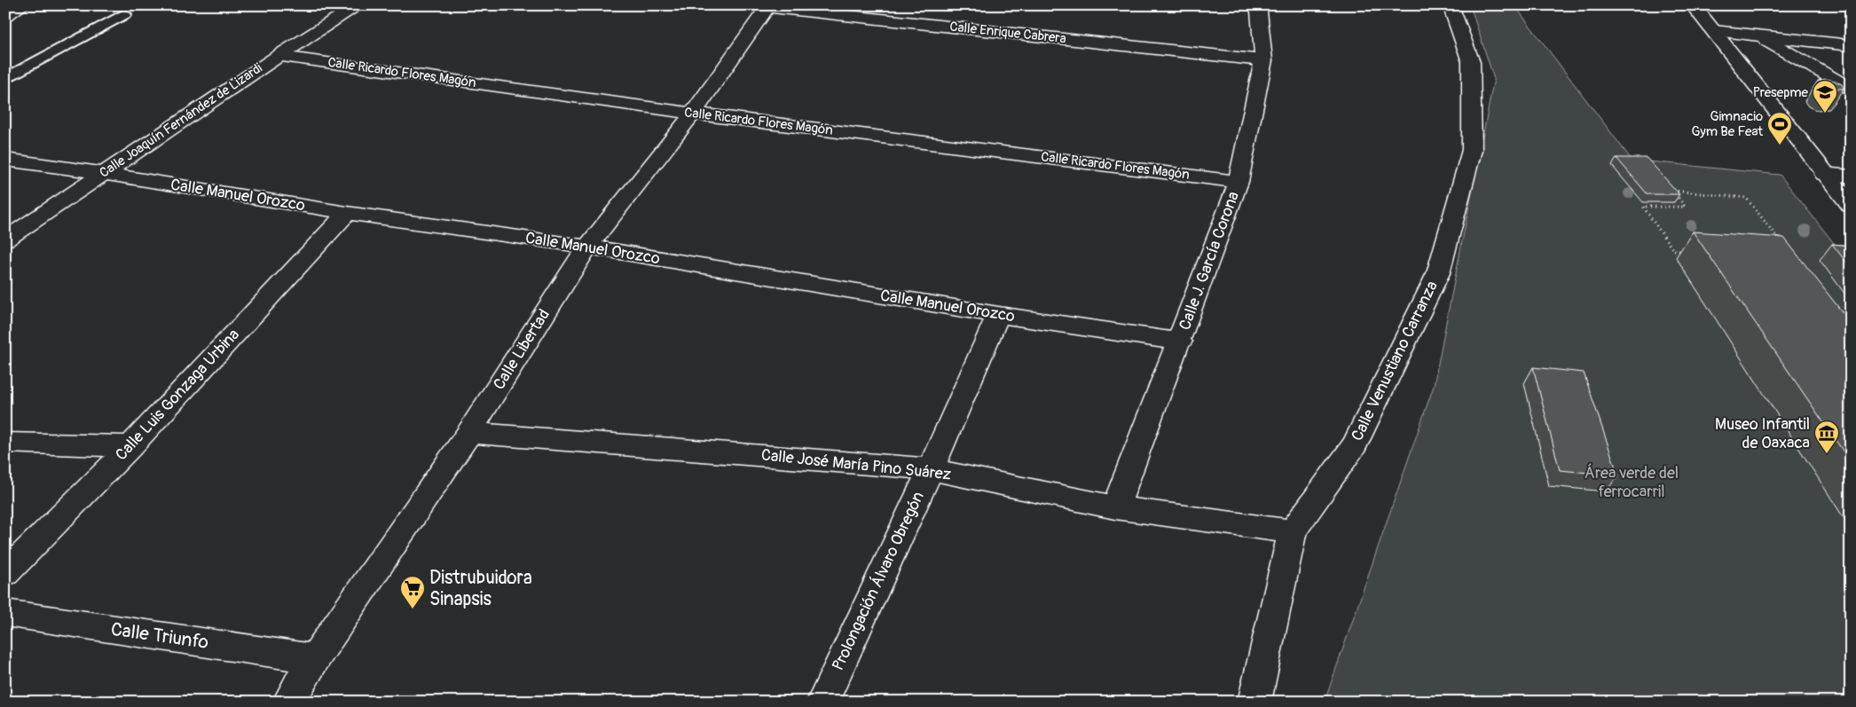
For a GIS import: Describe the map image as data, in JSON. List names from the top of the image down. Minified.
{"streets":{"street":["Calle Enrique Cabrera","Calle Ricardo Flores Magón","Calle Joaquín Fernández de Lizardi","Calle Manuel Orozco","Calle J. García Corona","Calle Libertad","Calle Venustiano Carranza","Calle Luis Gonzaga Urbina","Calle José María Pino Suárez","Prolongación Álvaro Obregón","Calle Triunfo"]},"crossings":[["Calle Enrique Cabrera","Calle J. García Corona"],["Calle Enrique Cabrera","Calle Libertad"],["Calle Ricardo Flores Magón","Calle Joaquín Fernández de Lizardi"],["Calle Ricardo Flores Magón","Calle J. García Corona"],["Calle Ricardo Flores Magón","Calle Libertad"],["Calle Joaquín Fernández de Lizardi","Calle Manuel Orozco"],["Calle Manuel Orozco","Calle J. García Corona"],["Calle Manuel Orozco","Calle Libertad"],["Calle Manuel Orozco","Calle Luis Gonzaga Urbina"],["Calle Manuel Orozco","Prolongación Álvaro Obregón"],["Calle J. García Corona","Calle José María Pino Suárez"],["Calle Libertad","Calle José María Pino Suárez"],["Calle Libertad","Calle Triunfo"],["Calle Venustiano Carranza","Calle José María Pino Suárez"],["Calle José María Pino Suárez","Prolongación Álvaro Obregón"]],"parks":["Área verde del ferrocarril"],"places":{"school or university":["Presepme"],"sports":["Gimnacio Gym Be Feat"],"museum":["Museo Infantil de Oaxaca"],"supermarket":["Distrubuidora Sinapsis"]}}
